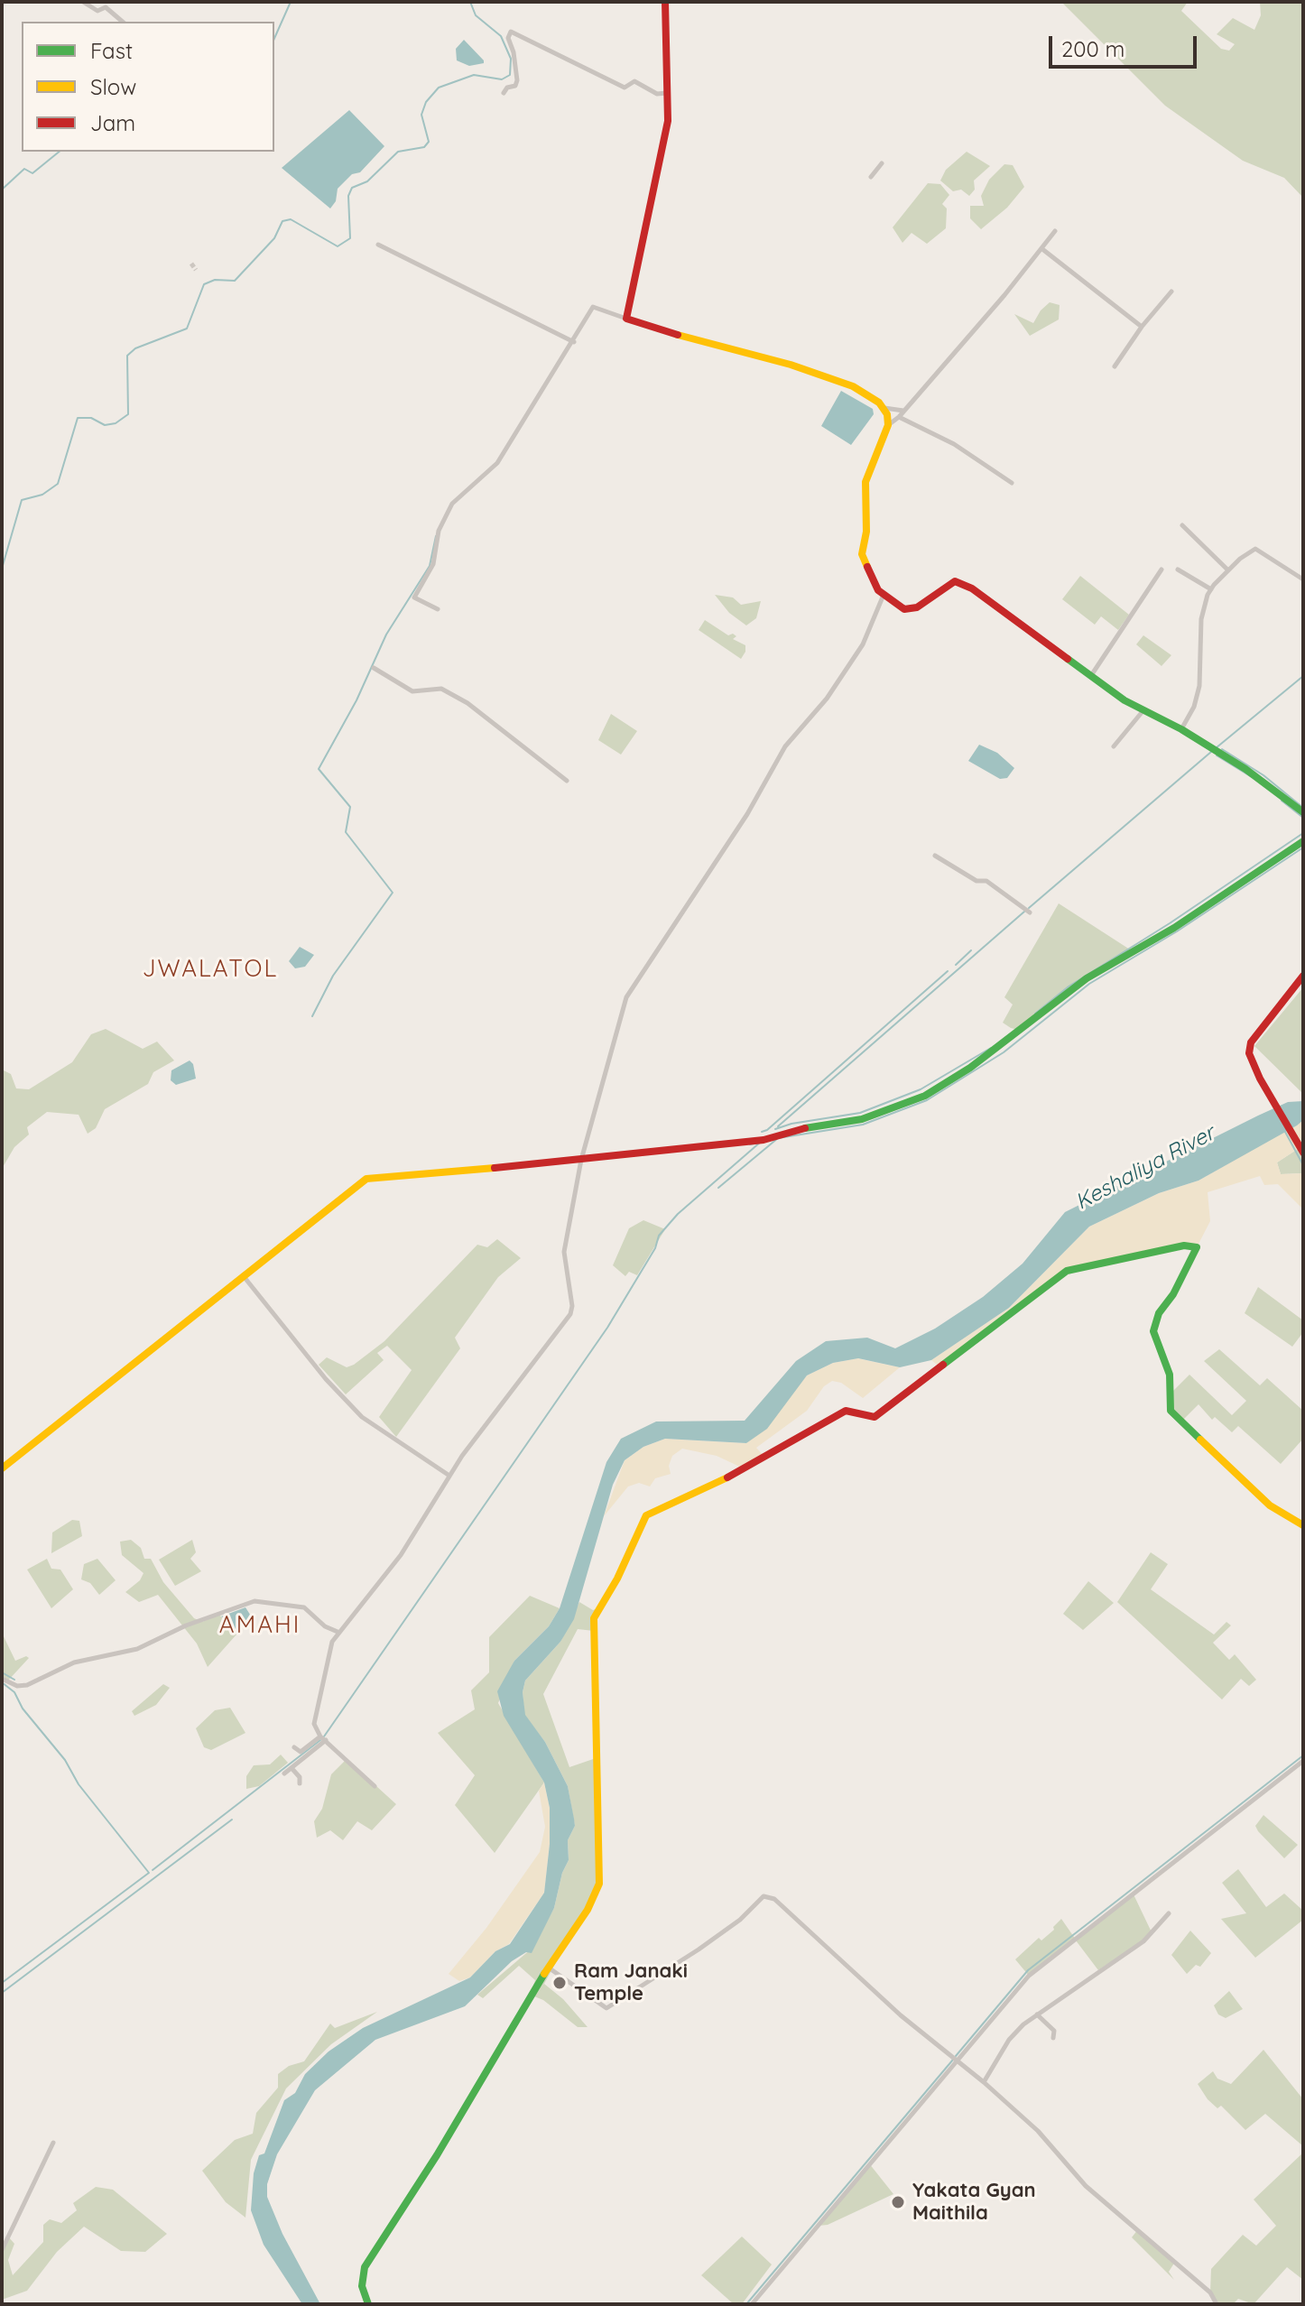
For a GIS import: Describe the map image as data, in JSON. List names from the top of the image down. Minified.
{"districts":["JWALATOL","AMAHI"],"water":["Keshaliya River"],"places":["Ram Janaki Temple","Yakata Gyan Maithila"],"legend":["Fast","Slow","Jam"],"scale_bar":"200 m"}
